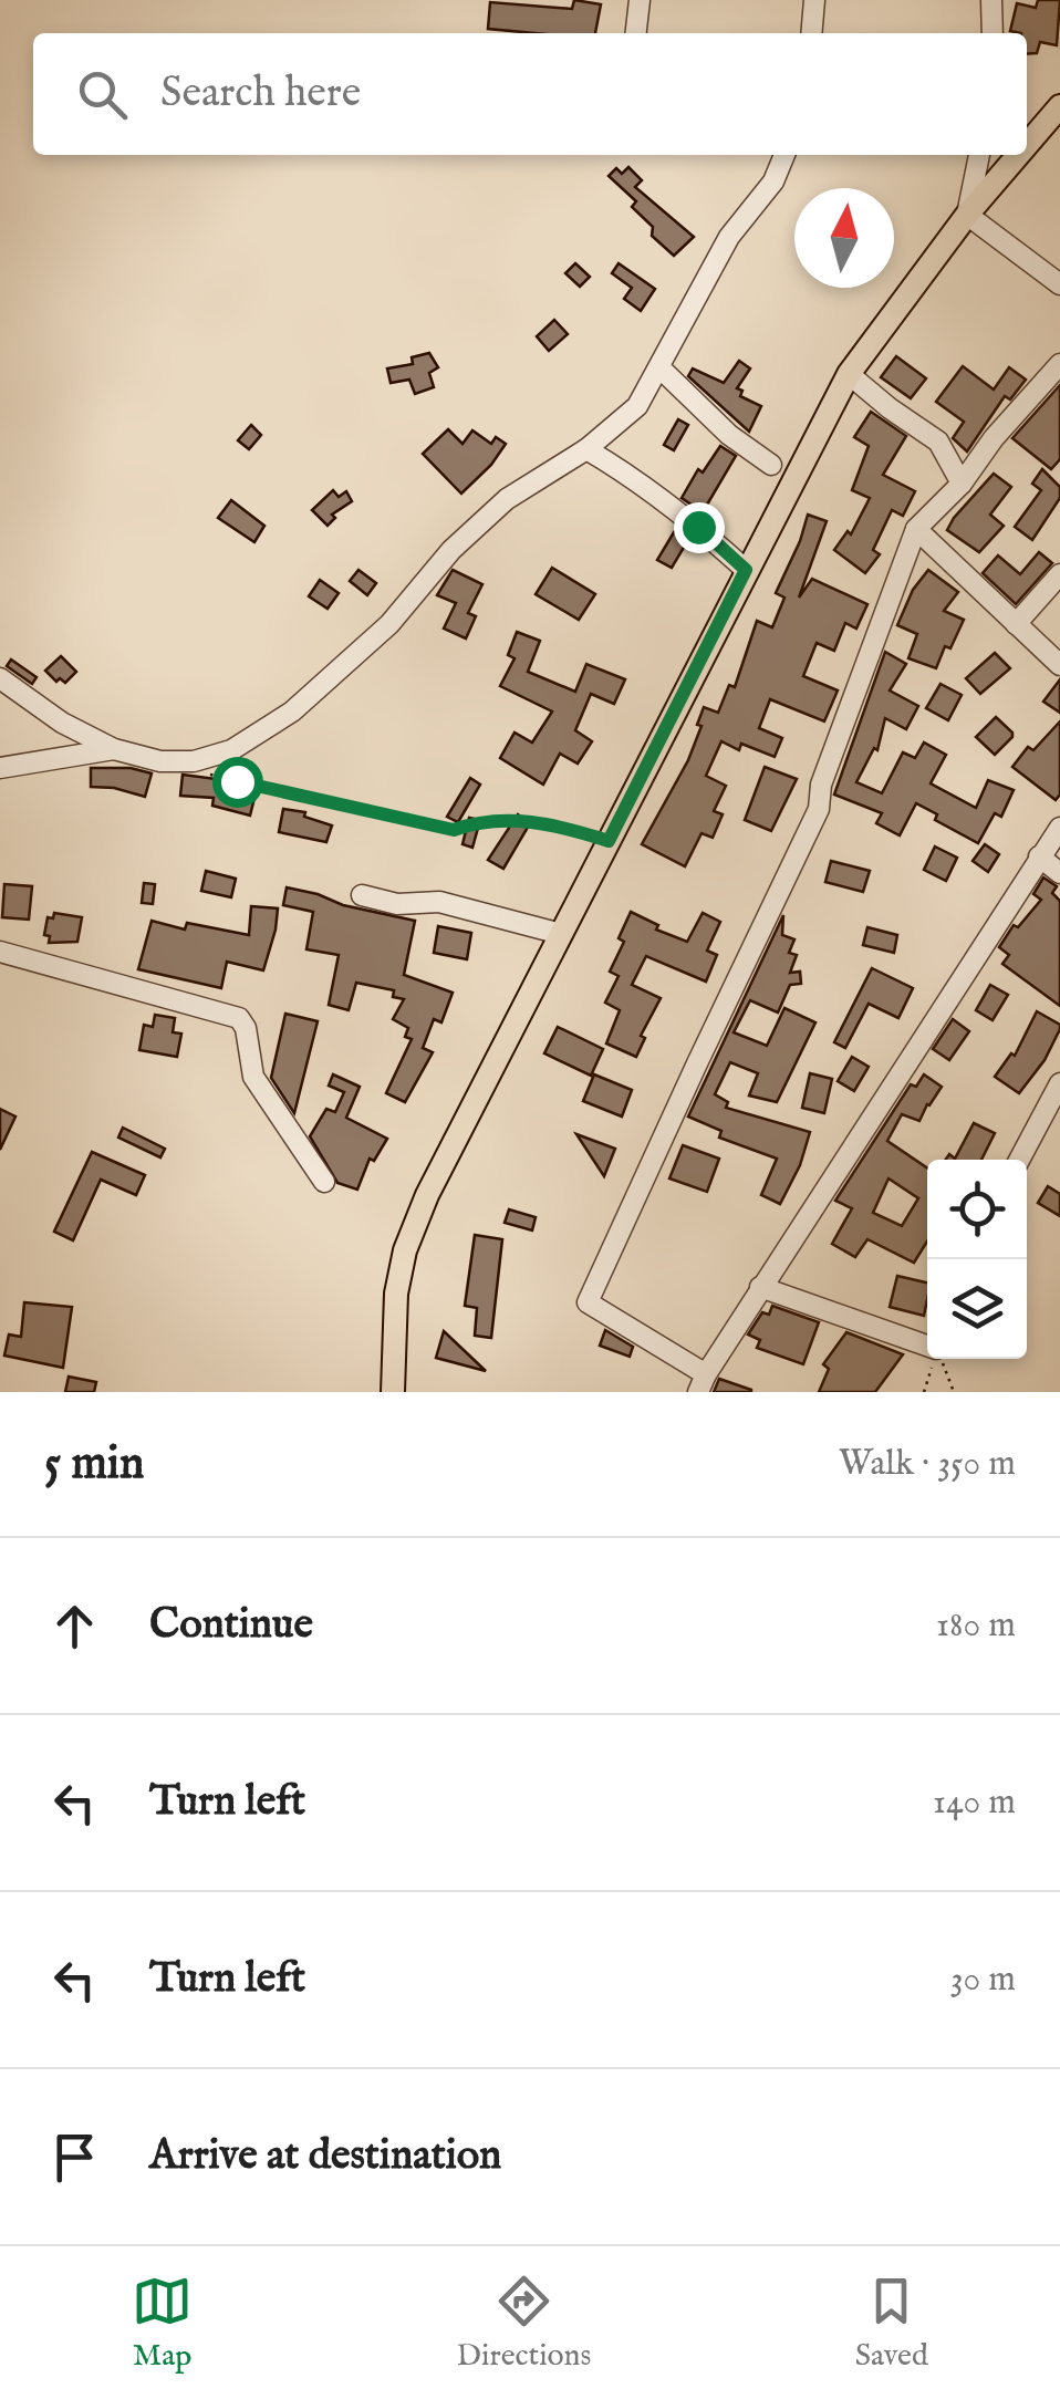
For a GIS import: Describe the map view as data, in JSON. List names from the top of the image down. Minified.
{"north":"top","page":{"search":"Search here","heading":["5 min","Walk · 350 m"],"list":[["Continue","180 m"],["Turn left","140 m"],["Turn left","30 m"],"Arrive at destination"],"nav":["Map","Directions","Saved"]}}
